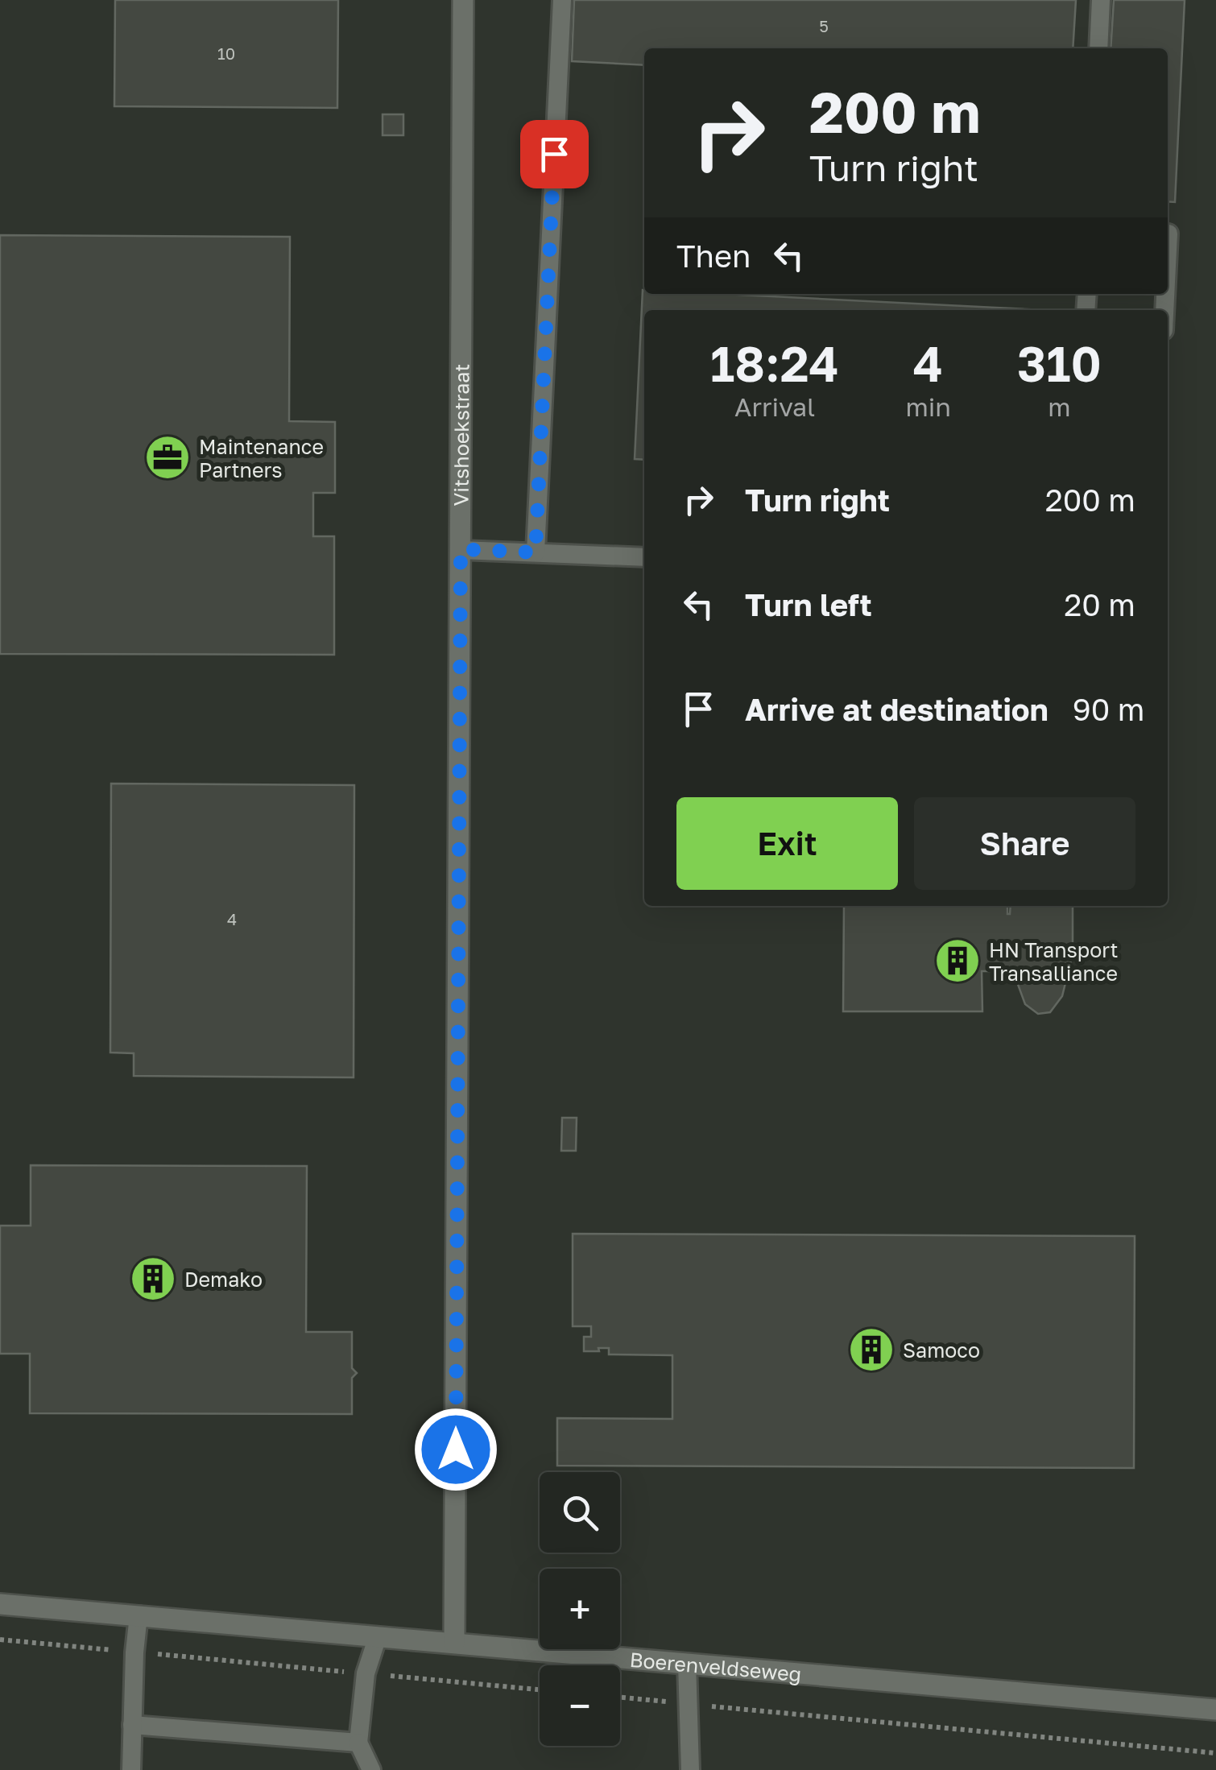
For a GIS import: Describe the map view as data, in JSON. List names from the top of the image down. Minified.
{"streets":{"street":["Vitshoekstraat","Boerenveldseweg"]},"crossings":[["Vitshoekstraat","Boerenveldseweg"]],"places":{"office":["Maintenance Partners"],"building":["HN Transport Transalliance","Demako","Samoco"]},"house_numbers":["5","10","4"],"page":{"turn":["200 m","Turn right"],"then":"Then","eta":["18:24","Arrival","4","min","310","m"],"list":[{"name":"Turn right","value":"200 m"},{"name":"Turn left","value":"20 m"},{"name":"Arrive at destination","value":"90 m"}],"buttons":["Exit","Share"],"map_buttons":["+","−"]}}
